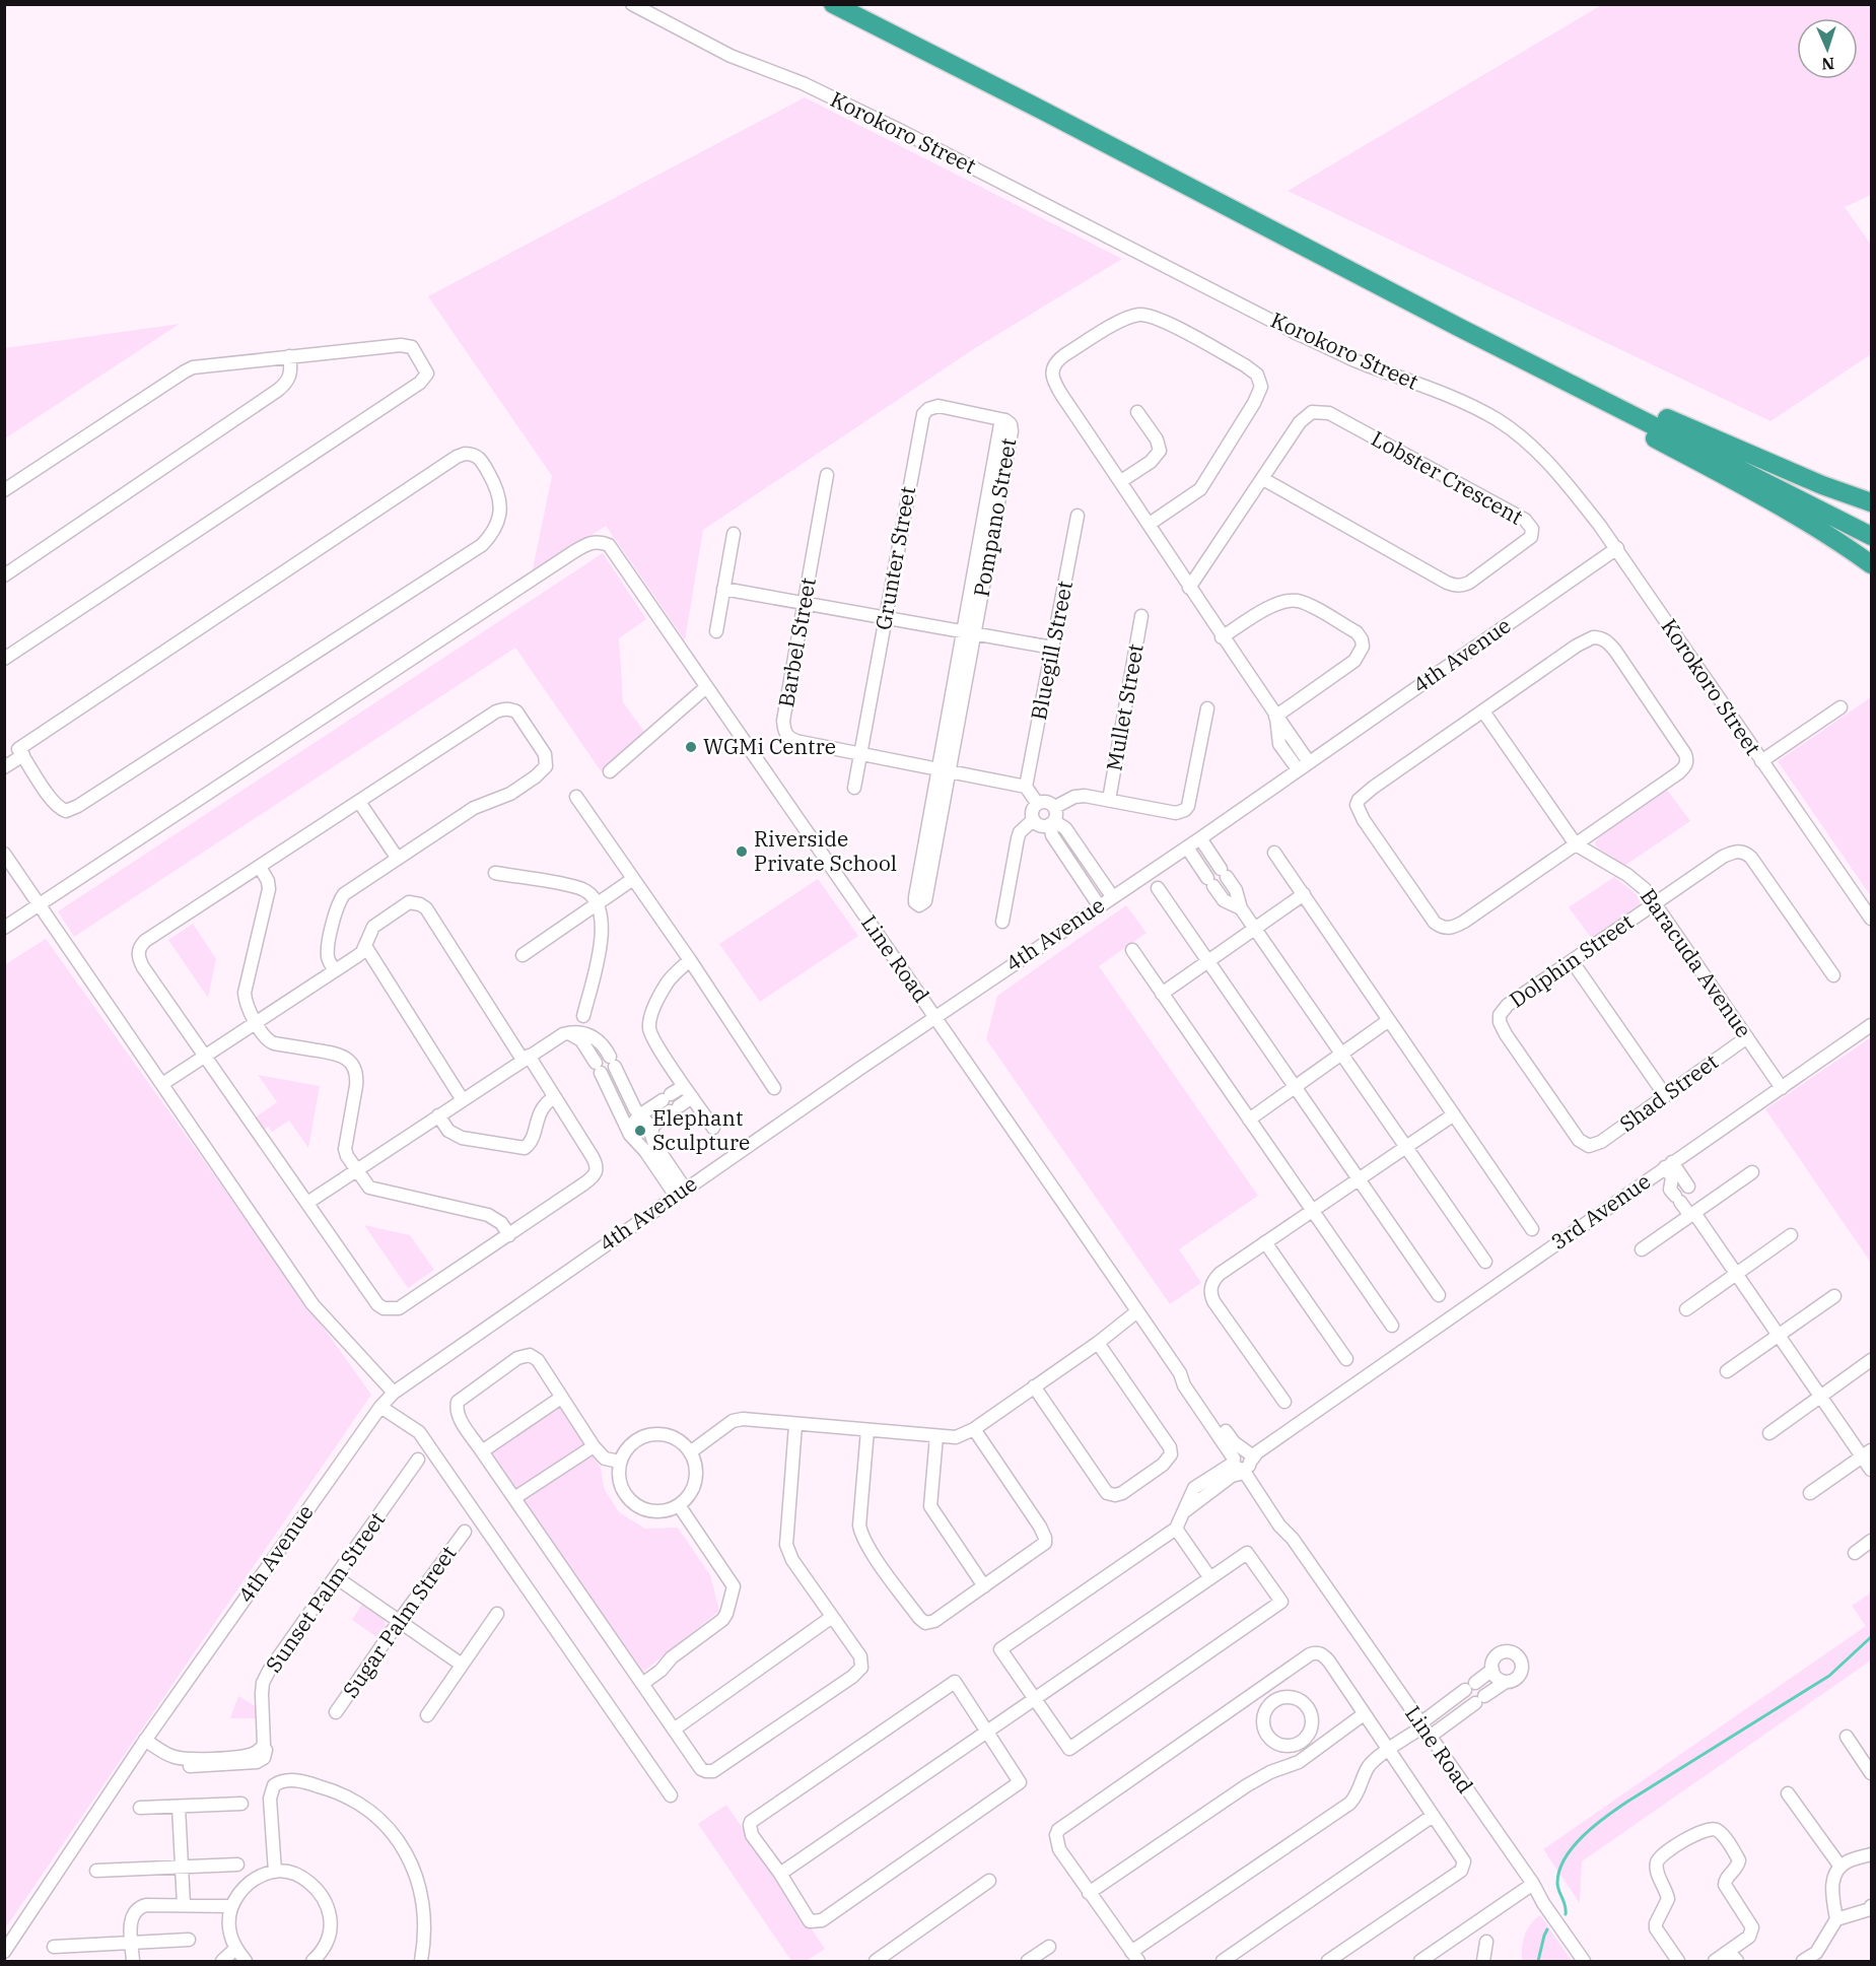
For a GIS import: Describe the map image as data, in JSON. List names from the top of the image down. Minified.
{"streets":{"street":["Korokoro Street","Lobster Crescent","Pompano Street","Grunter Street","Barbel Street","Bluegill Street","4th Avenue","Mullet Street","Line Road","Dolphin Street","Baracuda Avenue","Shad Street","3rd Avenue","Sunset Palm Street","Sugar Palm Street"]},"crossings":[["Korokoro Street","4th Avenue"],["Pompano Street","Grunter Street"],["Grunter Street","Barbel Street"],["4th Avenue","Line Road"],["4th Avenue","Sunset Palm Street"],["Line Road","3rd Avenue"],["Dolphin Street","Baracuda Avenue"],["Dolphin Street","Shad Street"],["Baracuda Avenue","Shad Street"],["Baracuda Avenue","3rd Avenue"]],"places":["WGMi Centre","Riverside Private School","Elephant Sculpture"],"north":"bottom"}
